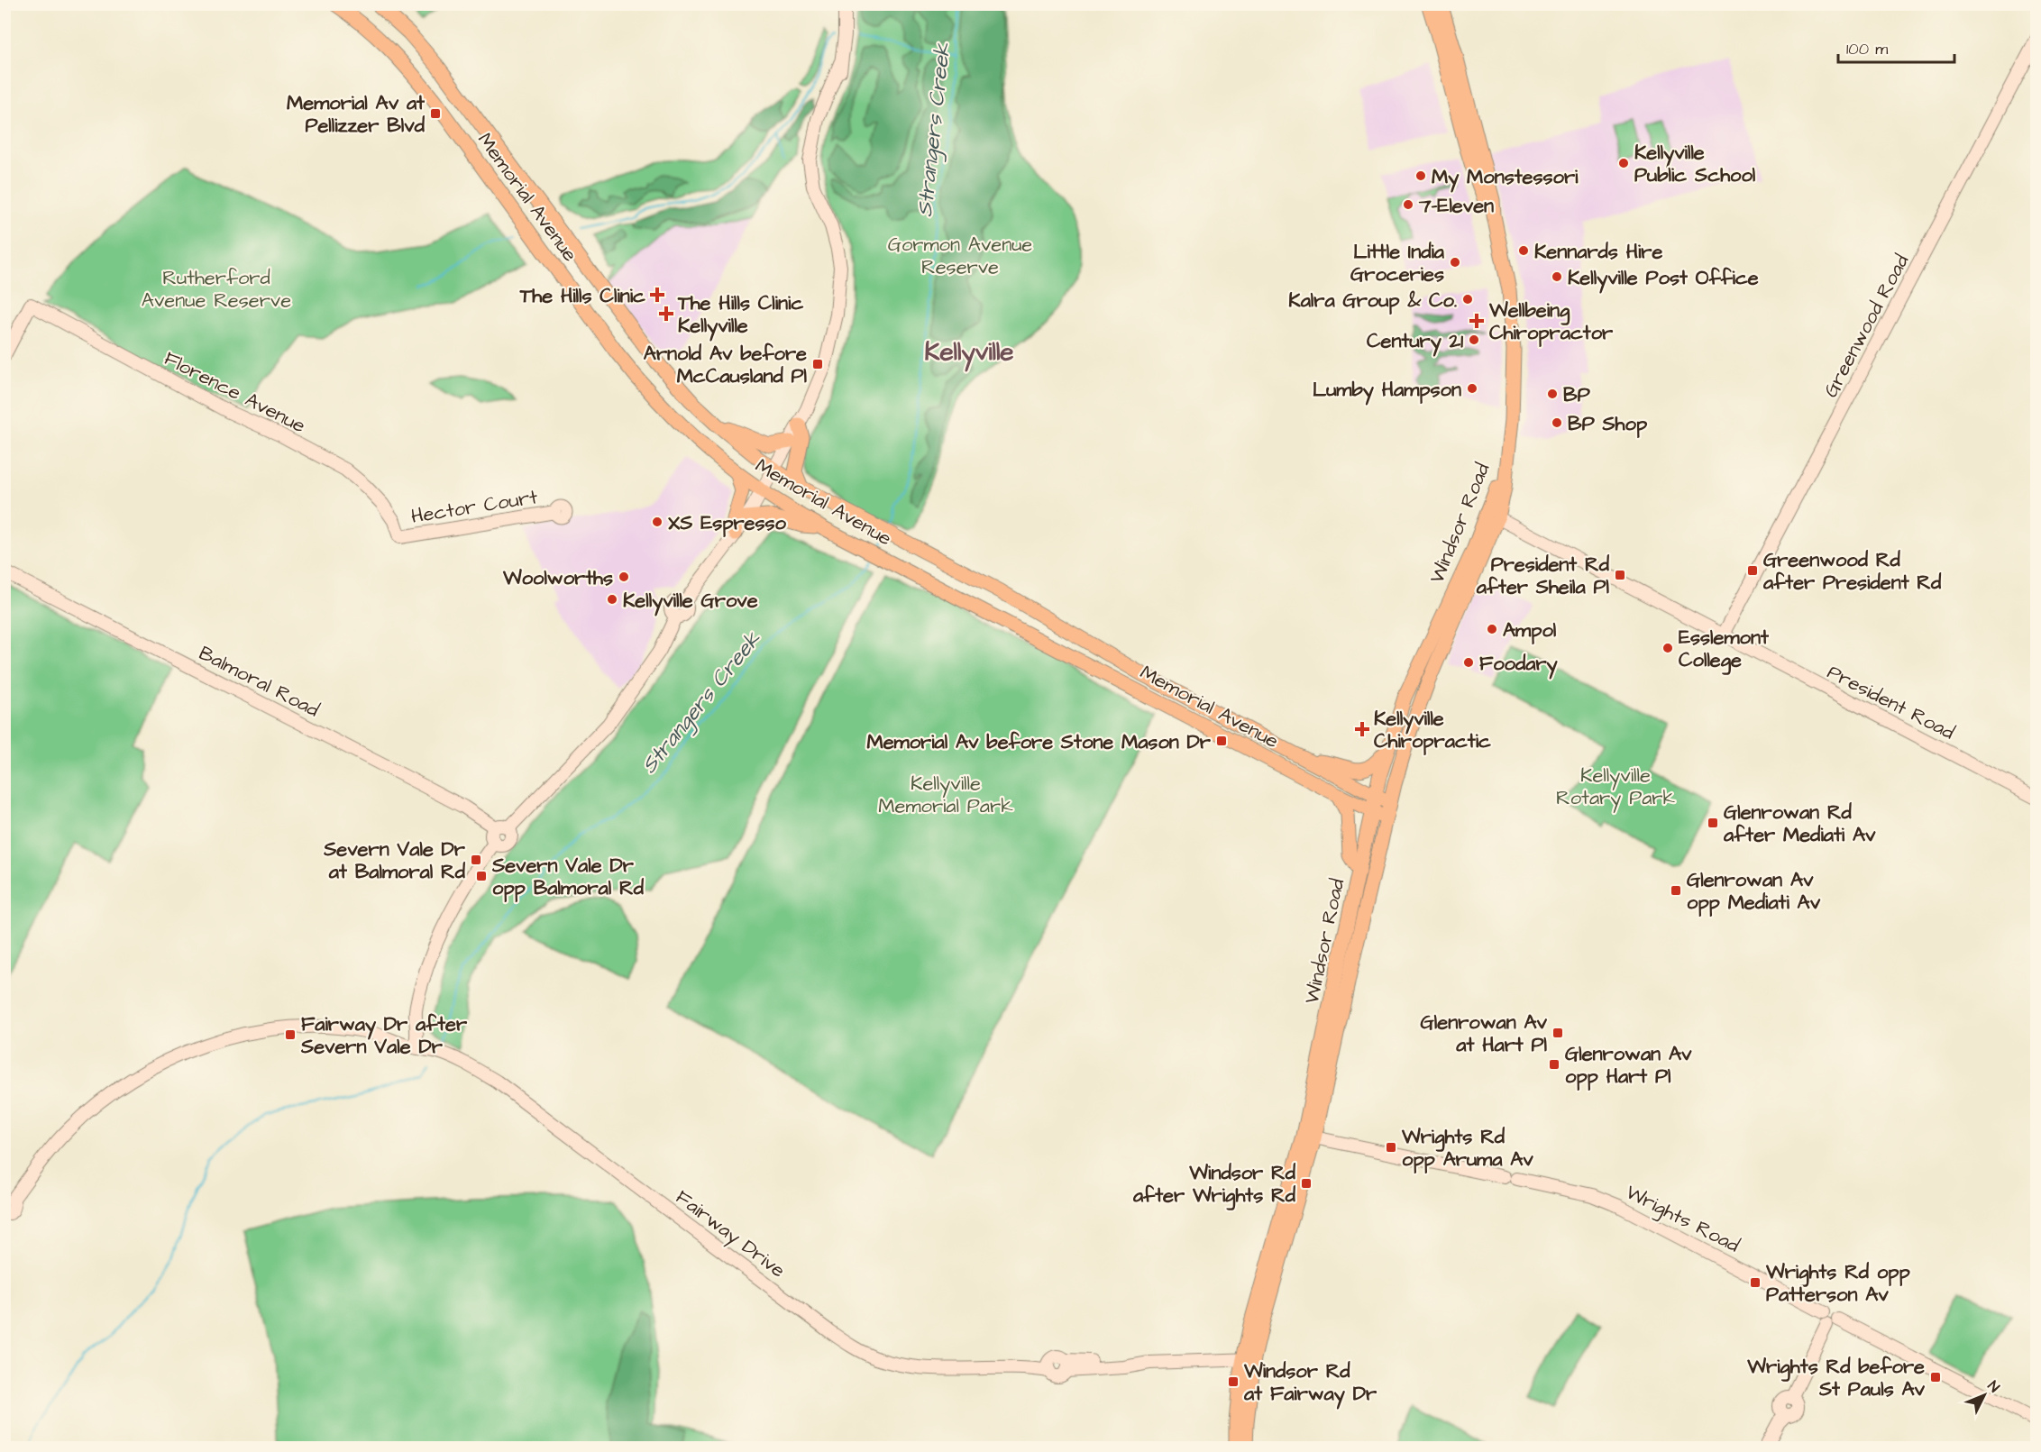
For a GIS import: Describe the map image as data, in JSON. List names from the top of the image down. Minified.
{"streets":{"main road":["Memorial Avenue","Windsor Road"],"street":["Greenwood Road","Florence Avenue","Hector Court","Balmoral Road","President Road","Wrights Road","Fairway Drive"]},"crossings":[["Memorial Avenue","Windsor Road"],["Greenwood Road","President Road"],["Florence Avenue","Hector Court"],["Windsor Road","President Road"],["Windsor Road","Wrights Road"],["Windsor Road","Fairway Drive"]],"districts":["Kellyville"],"water":["Strangers Creek"],"parks":["Gormon Avenue Reserve","Rutherford Avenue Reserve","Kellyville Rotary Park","Kellyville Memorial Park"],"places":{"transit":["Memorial Av at Pellizzer Blvd","Arnold Av before McCausland Pl","Greenwood Rd after President Rd","President Rd after Sheila Pl","Memorial Av before Stone Mason Dr","Glenrowan Rd after Mediati Av","Severn Vale Dr at Balmoral Rd","Severn Vale Dr opp Balmoral Rd","Glenrowan Av opp Mediati Av","Glenrowan Av at Hart Pl","Fairway Dr after Severn Vale Dr","Glenrowan Av opp Hart Pl","Wrights Rd opp Aruma Av","Windsor Rd after Wrights Rd","Wrights Rd opp Patterson Av","Wrights Rd before St Pauls Av","Windsor Rd at Fairway Dr"],"other":["Kellyville Public School","My Monstessori","7-Eleven","Kennards Hire","Little India Groceries","Kellyville Post Office","Kalra Group & Co.","Century 21","Lumby Hampson","BP","BP Shop","XS Espresso","Woolworths","Kellyville Grove","Ampol","Esslemont College","Foodary"],"health":["The Hills Clinic","The Hills Clinic Kellyville","Wellbeing Chiropractor","Kellyville Chiropractic"]},"scale_bar":"100 m","north":"top right"}
